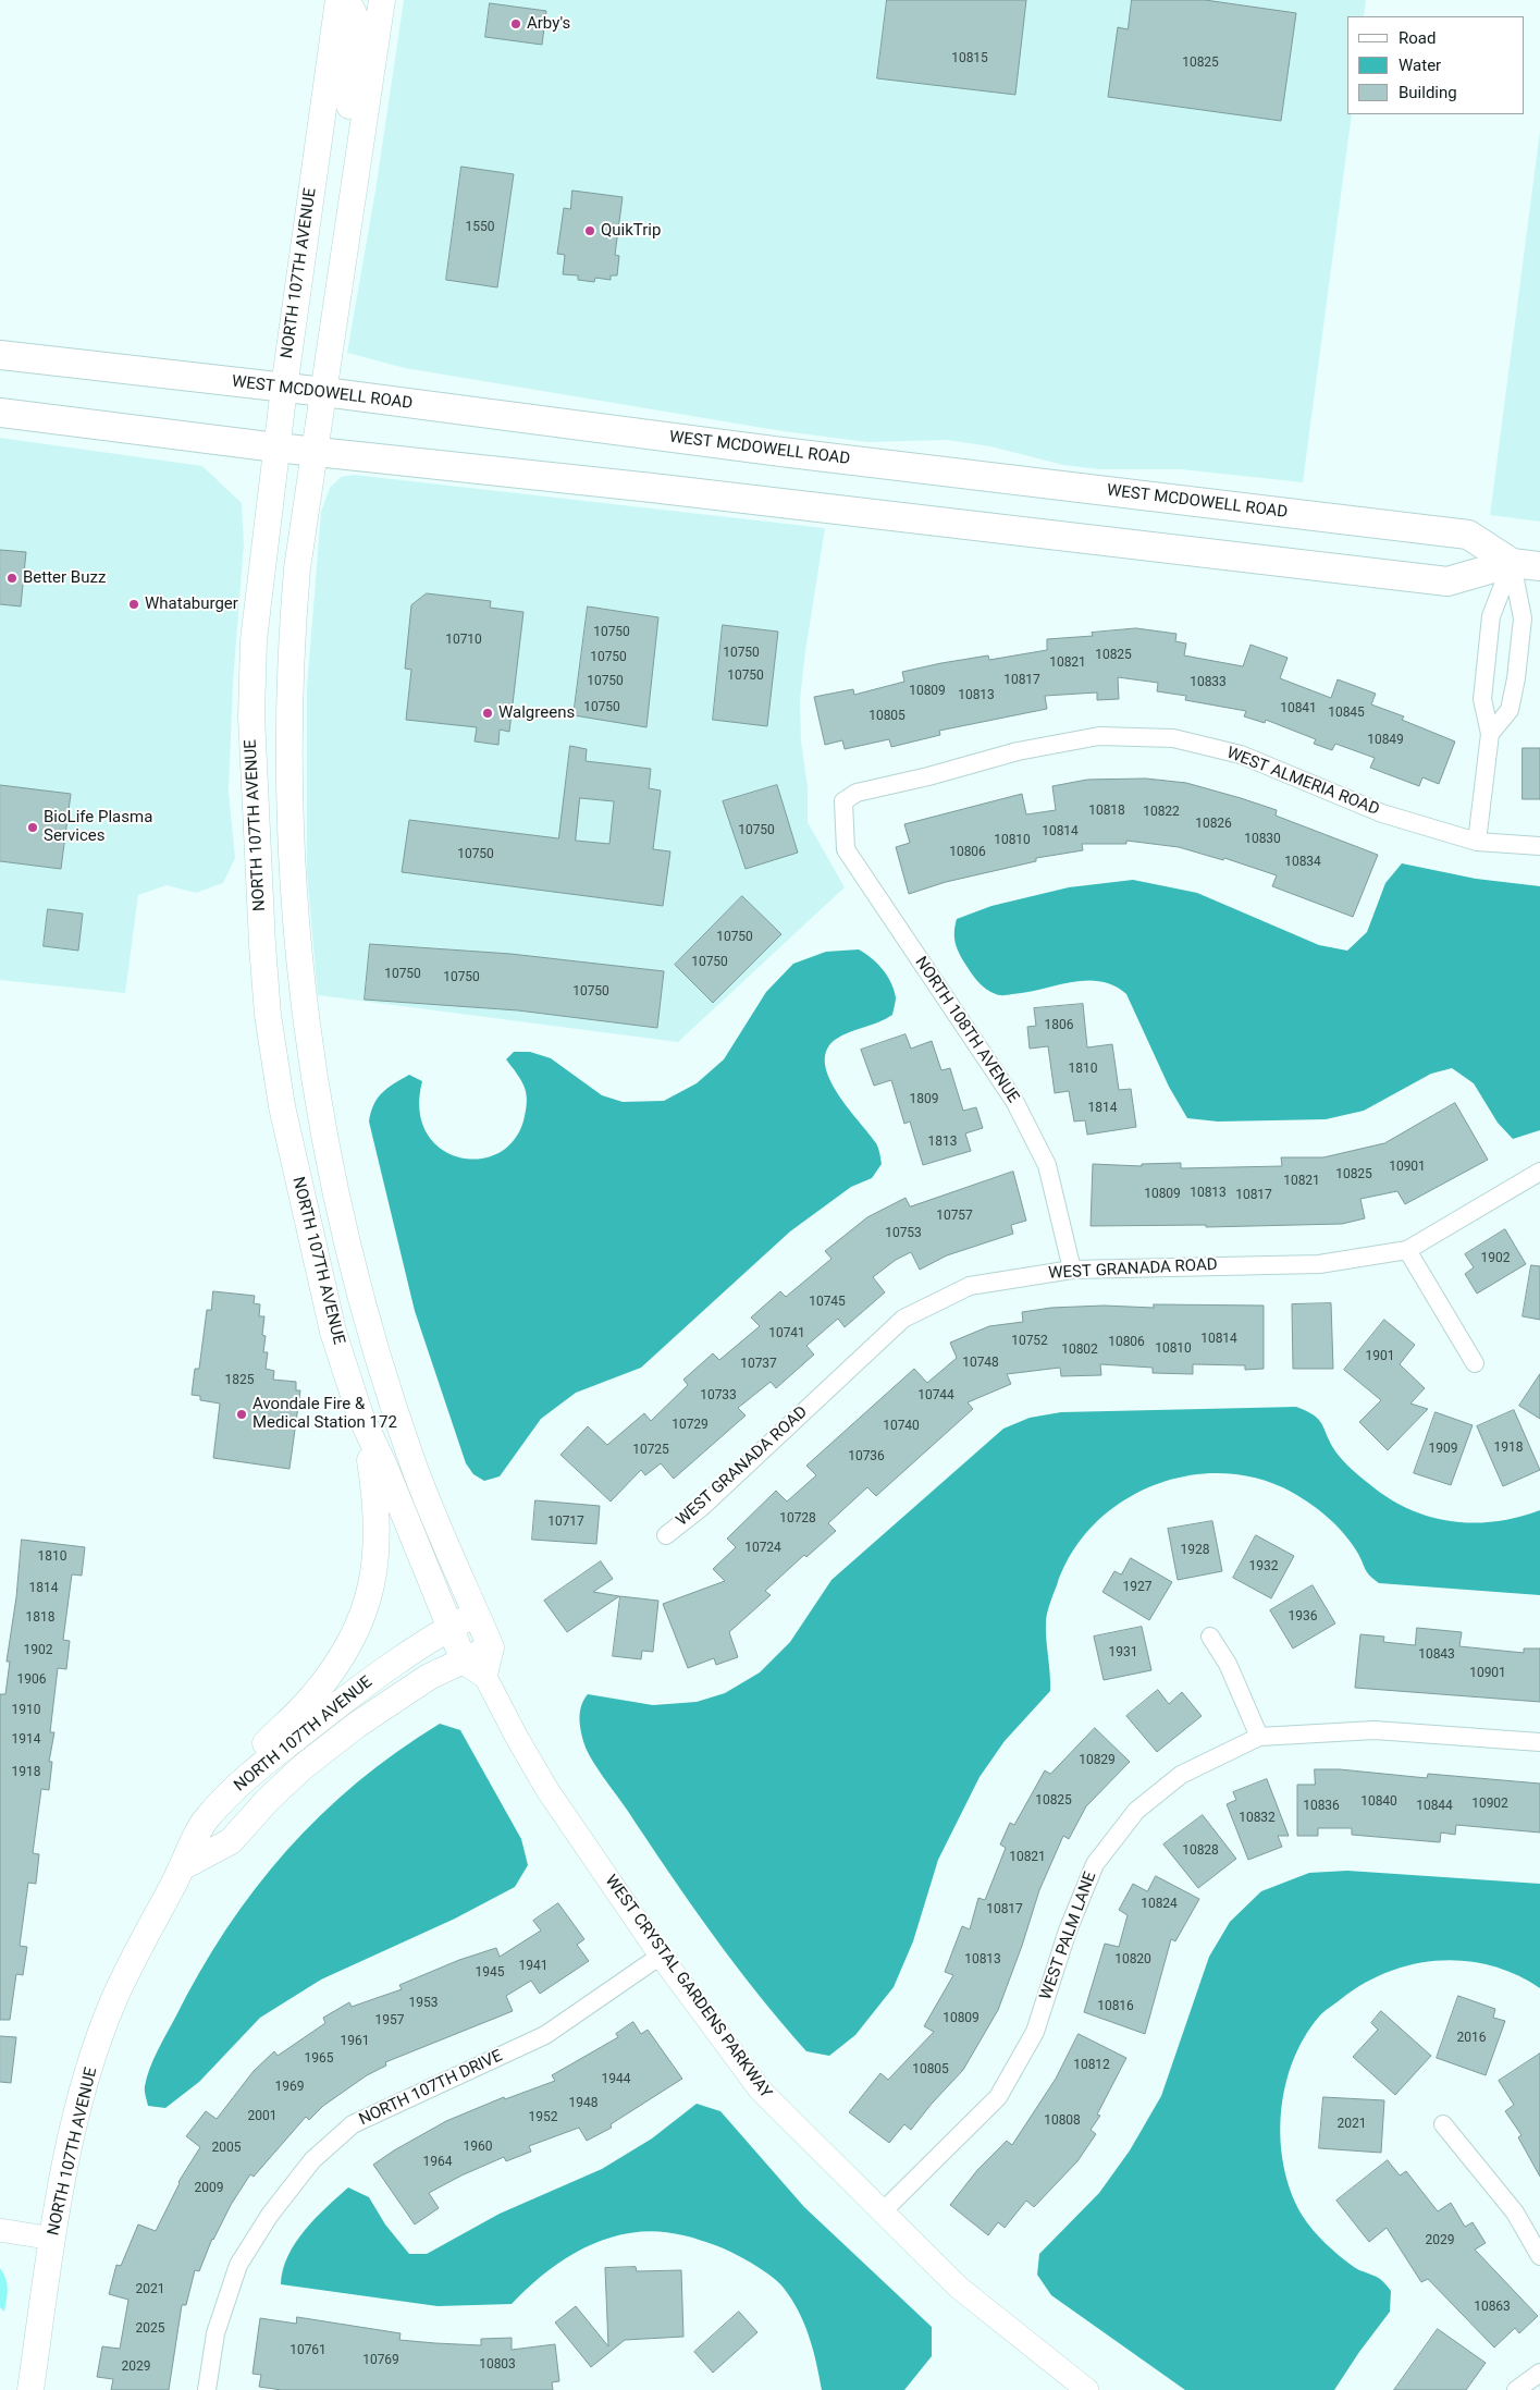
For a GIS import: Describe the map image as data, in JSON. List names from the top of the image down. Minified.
{"streets":{"main road":["NORTH 107TH AVENUE","WEST MCDOWELL ROAD","WEST CRYSTAL GARDENS PARKWAY"],"street":["WEST ALMERIA ROAD","NORTH 108TH AVENUE","WEST GRANADA ROAD","WEST PALM LANE","NORTH 107TH DRIVE"]},"crossings":[["NORTH 107TH AVENUE","WEST MCDOWELL ROAD"],["NORTH 107TH AVENUE","WEST CRYSTAL GARDENS PARKWAY"],["WEST ALMERIA ROAD","NORTH 108TH AVENUE"],["NORTH 108TH AVENUE","WEST GRANADA ROAD"],["WEST PALM LANE","WEST CRYSTAL GARDENS PARKWAY"],["WEST CRYSTAL GARDENS PARKWAY","NORTH 107TH DRIVE"]],"places":["Arby's","QuikTrip","Better Buzz","Whataburger","Walgreens","BioLife Plasma Services","Avondale Fire & Medical Station 172"],"house_numbers":["10815","10825","1550","10750","10710","10750","10825","10750","10821","10750","10817","10750","10833","10809","10813","10750","10841","10845","10805","10849","10818","10822","10826","10750","10814","10830","10810","10806","10750","10834","10750","10750","10750","10750","10750","1806","1810","1809","1814","1813","10901","10825","10821","10813","10809","10817","10757","10753","1902","10745","10741","10814","10752","10806","10810","10802","1901","10748","10737","1825","10733","10744","10729","10740","1918","1909","10725","10736","10728","10717","10724","1928","1810","1932","1927","1814","1936","1818","1902","1931","10843","10901","1906","1910","1914","10829","1918","10825","10840","10902","10836","10844","10832","10828","10821","10824","10817","10813","10820","1941","1945","1953","10816","10809","1957","2016","1961","1965","10812","10805","1944","1969","1948","2001","1952","10808","2021","1960","2005","1964","2009","2029","2021","10863","2025","10761","10769","10803","2029"],"legend":["Road","Water","Building"]}
